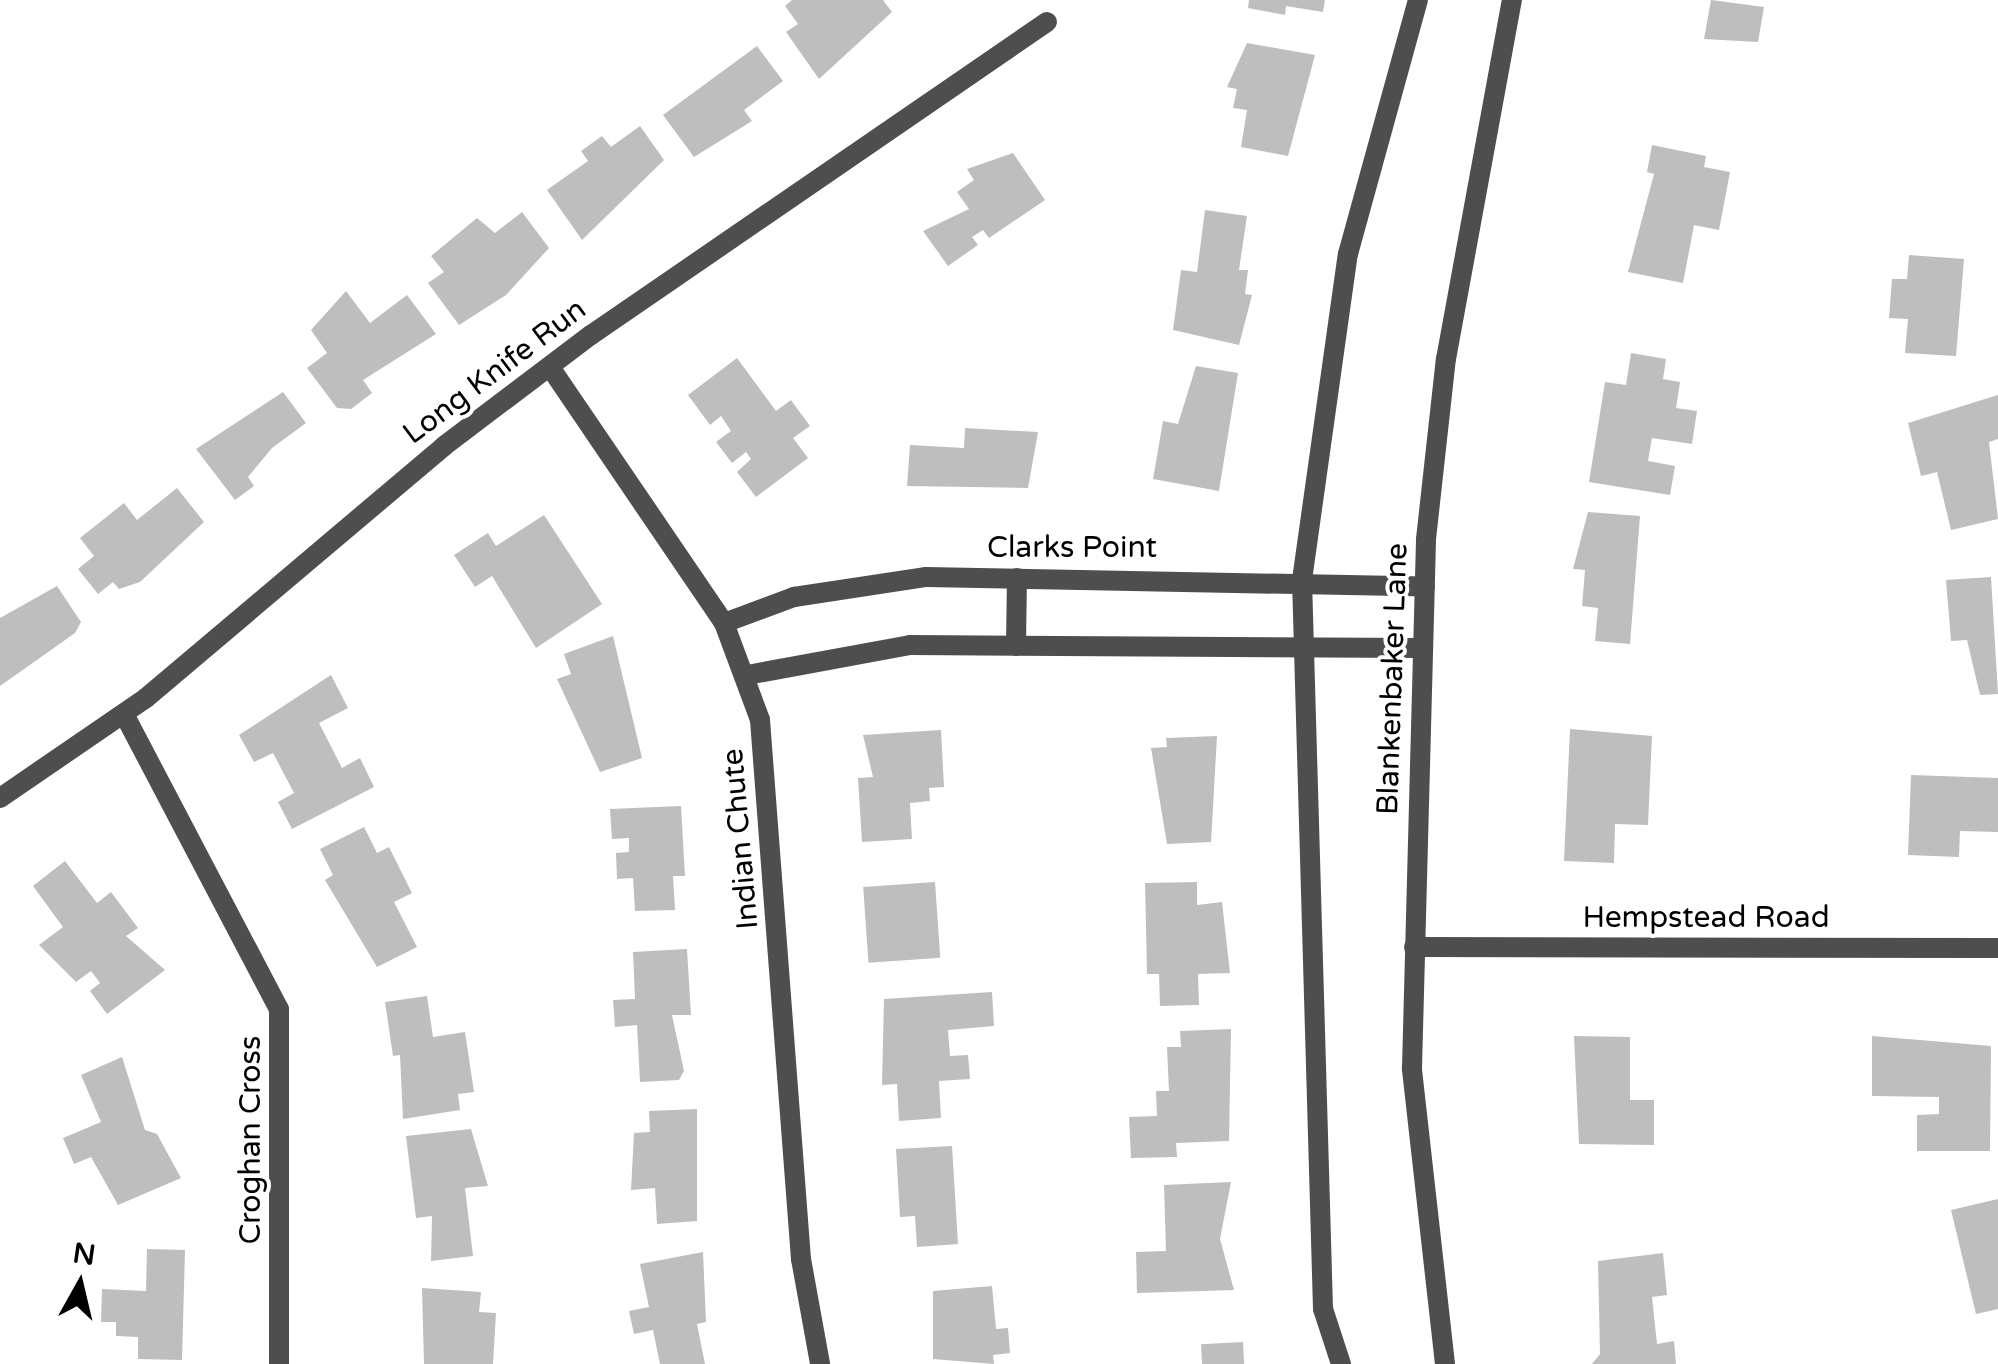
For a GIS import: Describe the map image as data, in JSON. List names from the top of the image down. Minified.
{"streets":{"street":["Long Knife Run","Clarks Point","Blankenbaker Lane","Indian Chute","Hempstead Road","Croghan Cross"]},"crossings":[["Long Knife Run","Indian Chute"],["Long Knife Run","Croghan Cross"],["Clarks Point","Blankenbaker Lane"],["Clarks Point","Indian Chute"],["Blankenbaker Lane","Hempstead Road"]],"north":"top"}
